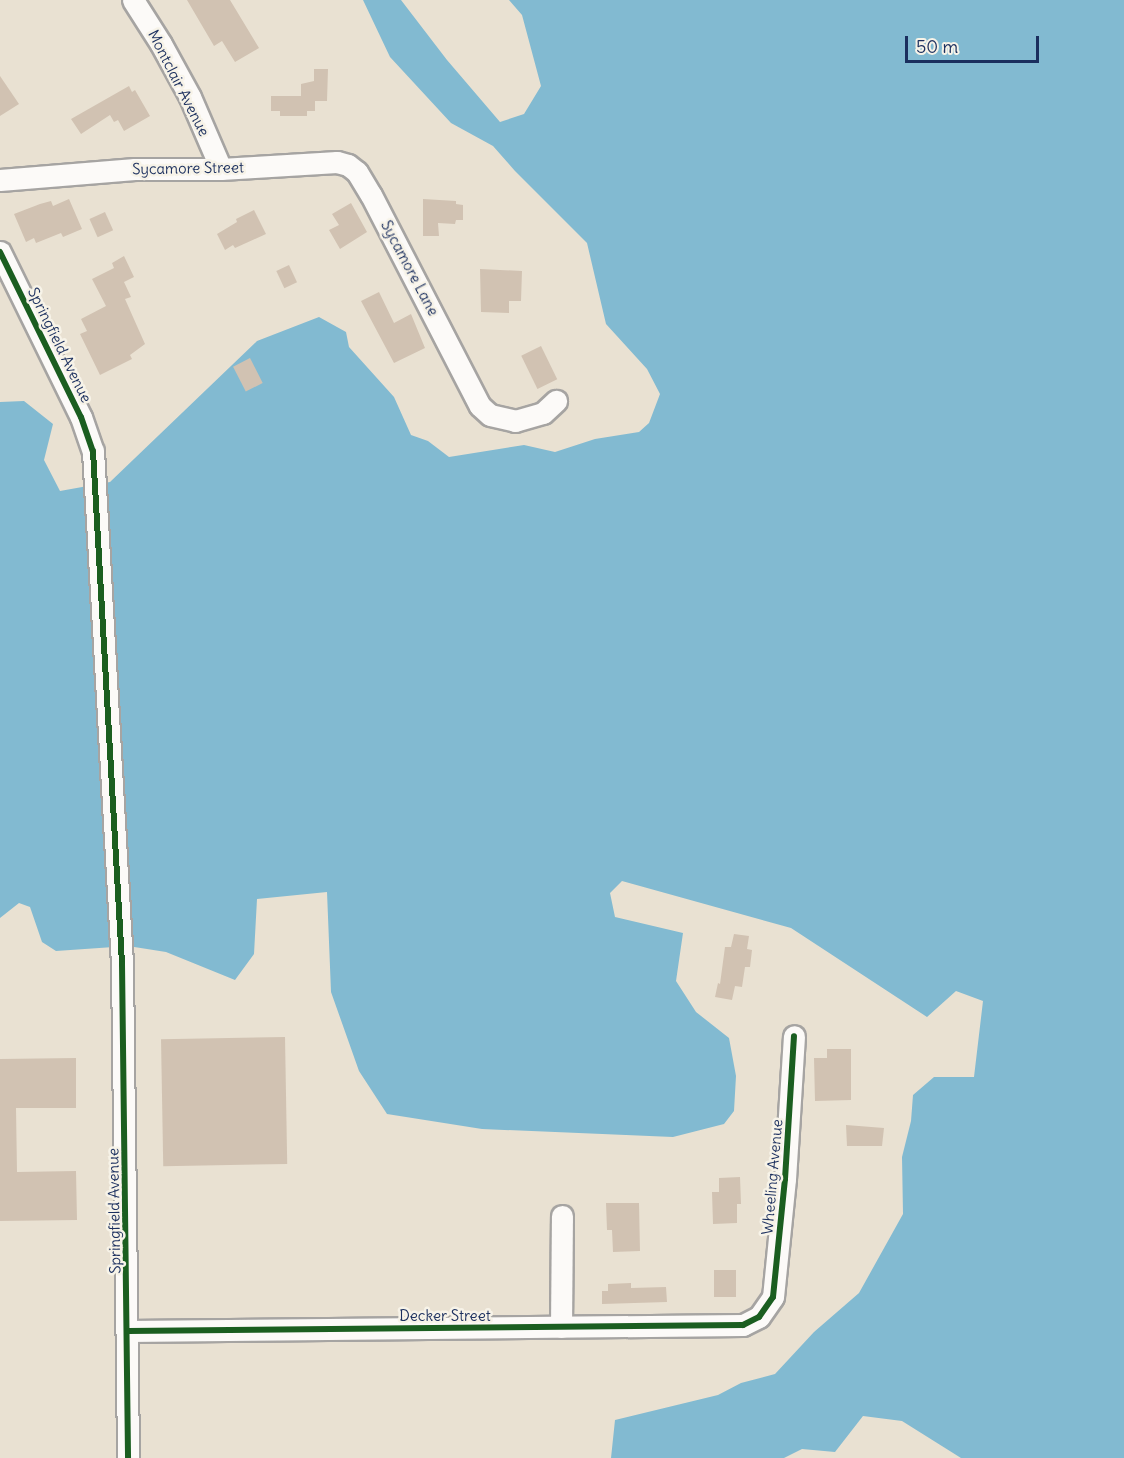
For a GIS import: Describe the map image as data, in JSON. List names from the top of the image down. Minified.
{"streets":{"street":["Montclair Avenue","Sycamore Street","Sycamore Lane","Springfield Avenue","Wheeling Avenue","Decker Street"]},"crossings":[["Montclair Avenue","Sycamore Street"],["Sycamore Street","Sycamore Lane"],["Springfield Avenue","Decker Street"],["Wheeling Avenue","Decker Street"]],"scale_bar":"50 m"}
